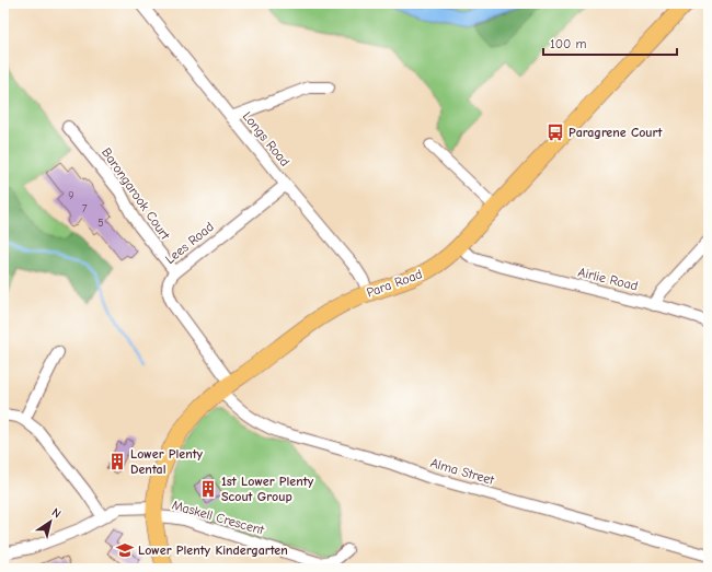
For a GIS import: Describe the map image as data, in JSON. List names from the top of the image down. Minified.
{"streets":{"main road":["Para Road"],"street":["Longs Road","Barongarook Court","Lees Road","Airlie Road","Alma Street","Maskell Crescent"]},"crossings":[["Longs Road","Lees Road"],["Longs Road","Para Road"],["Barongarook Court","Lees Road"],["Lees Road","Para Road"],["Lees Road","Alma Street"],["Airlie Road","Para Road"],["Para Road","Alma Street"],["Para Road","Maskell Crescent"]],"places":{"bus stop":["Paragrene Court"],"building":["Lower Plenty Dental","1st Lower Plenty Scout Group"],"school or university":["Lower Plenty Kindergarten"]},"house_numbers":["9","7","5"],"scale_bar":"100 m","north":"top right"}
